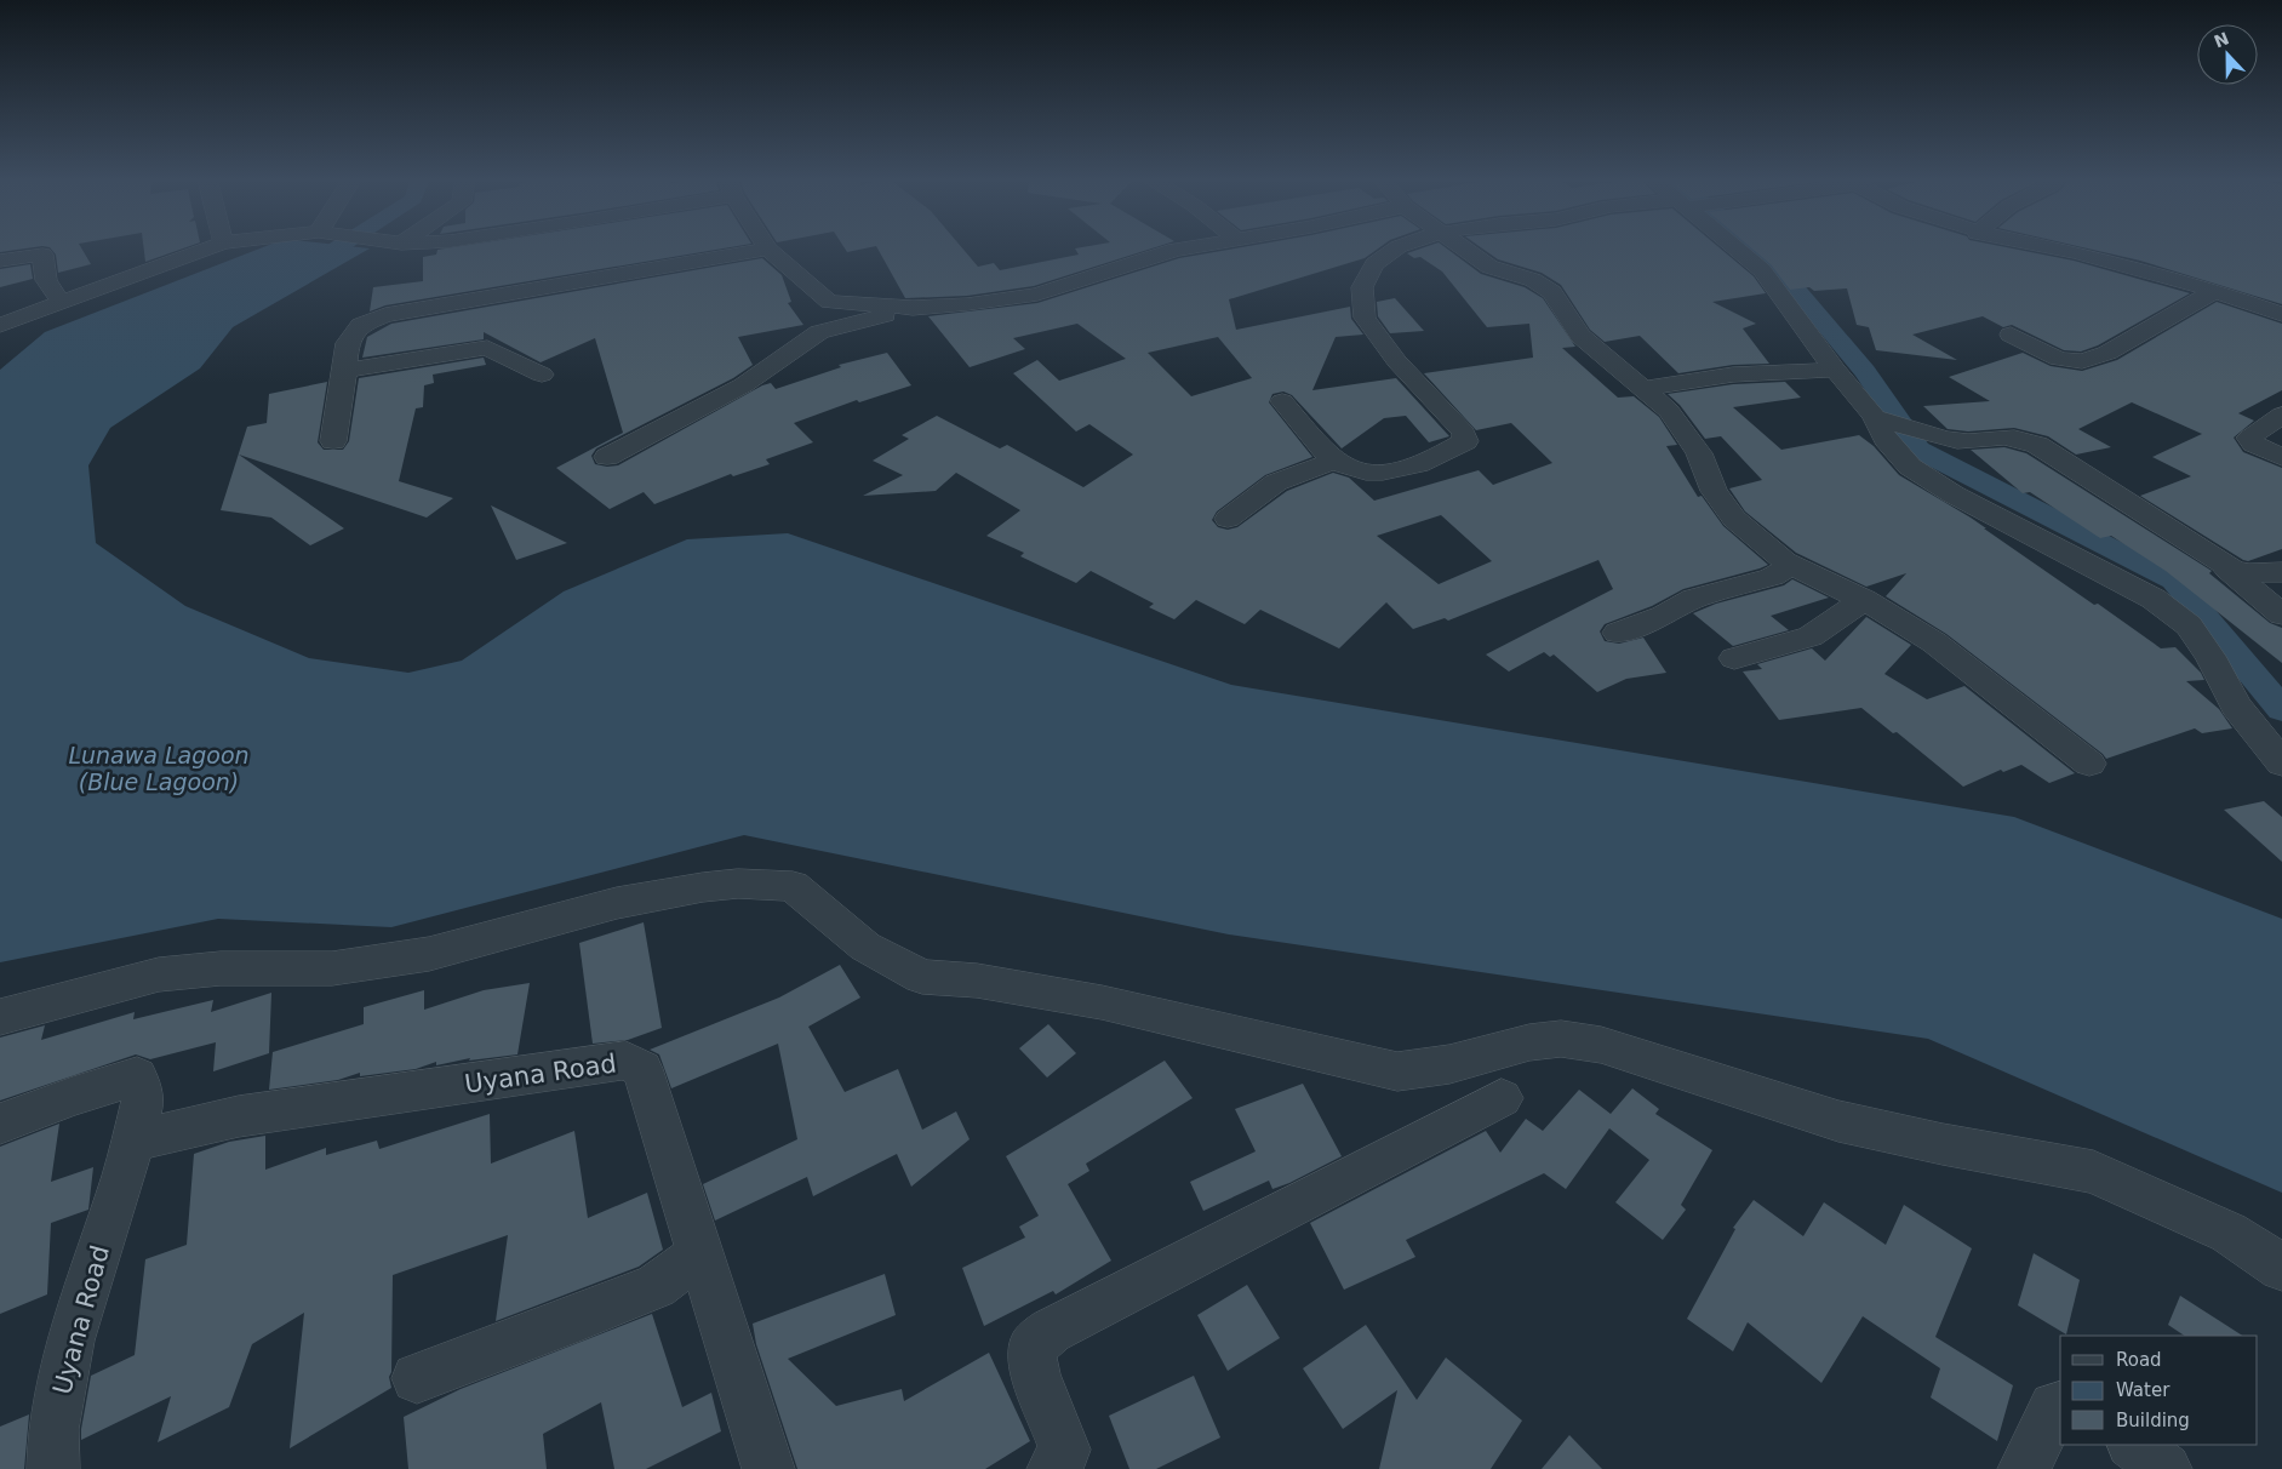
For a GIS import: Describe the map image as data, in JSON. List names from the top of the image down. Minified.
{"streets":{"street":["Uyana Road"]},"water":["Lunawa Lagoon (Blue Lagoon)"],"legend":["Road","Water","Building"],"north":"top"}
